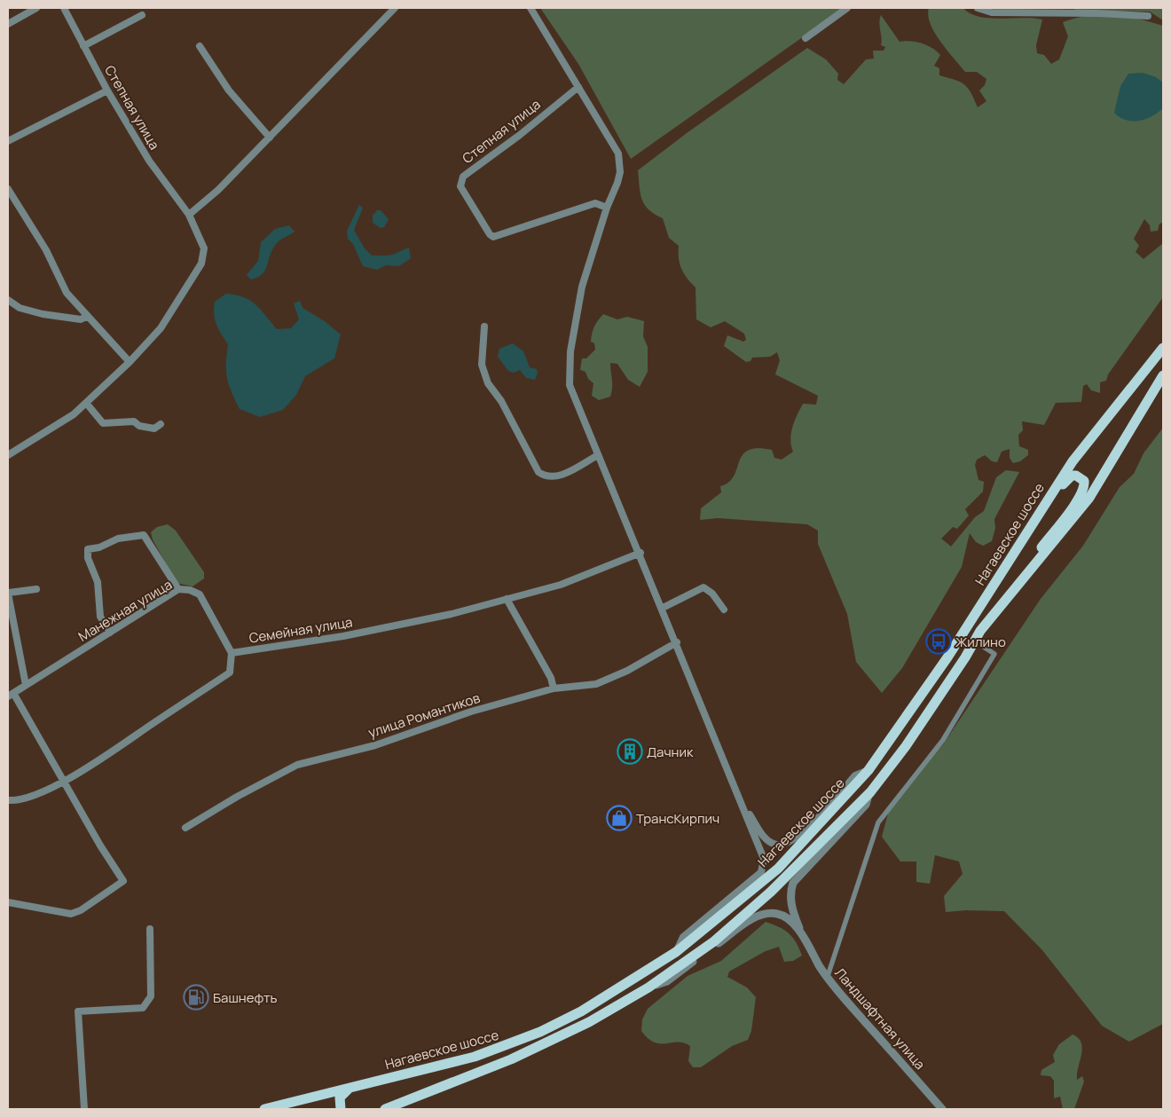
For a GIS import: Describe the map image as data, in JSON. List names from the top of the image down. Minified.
{"streets":{"main road":["Нагаевское шоссе"],"street":["Степная улица","Манежная улица","Семейная улица","улица Романтиков","Ландшафтная улица"]},"crossings":[["Манежная улица","Семейная улица"]],"places":{"bus stop":["Жилино"],"building":["Дачник"],"shop":["ТрансКирпич"],"fuel station":["Башнефть"]}}
